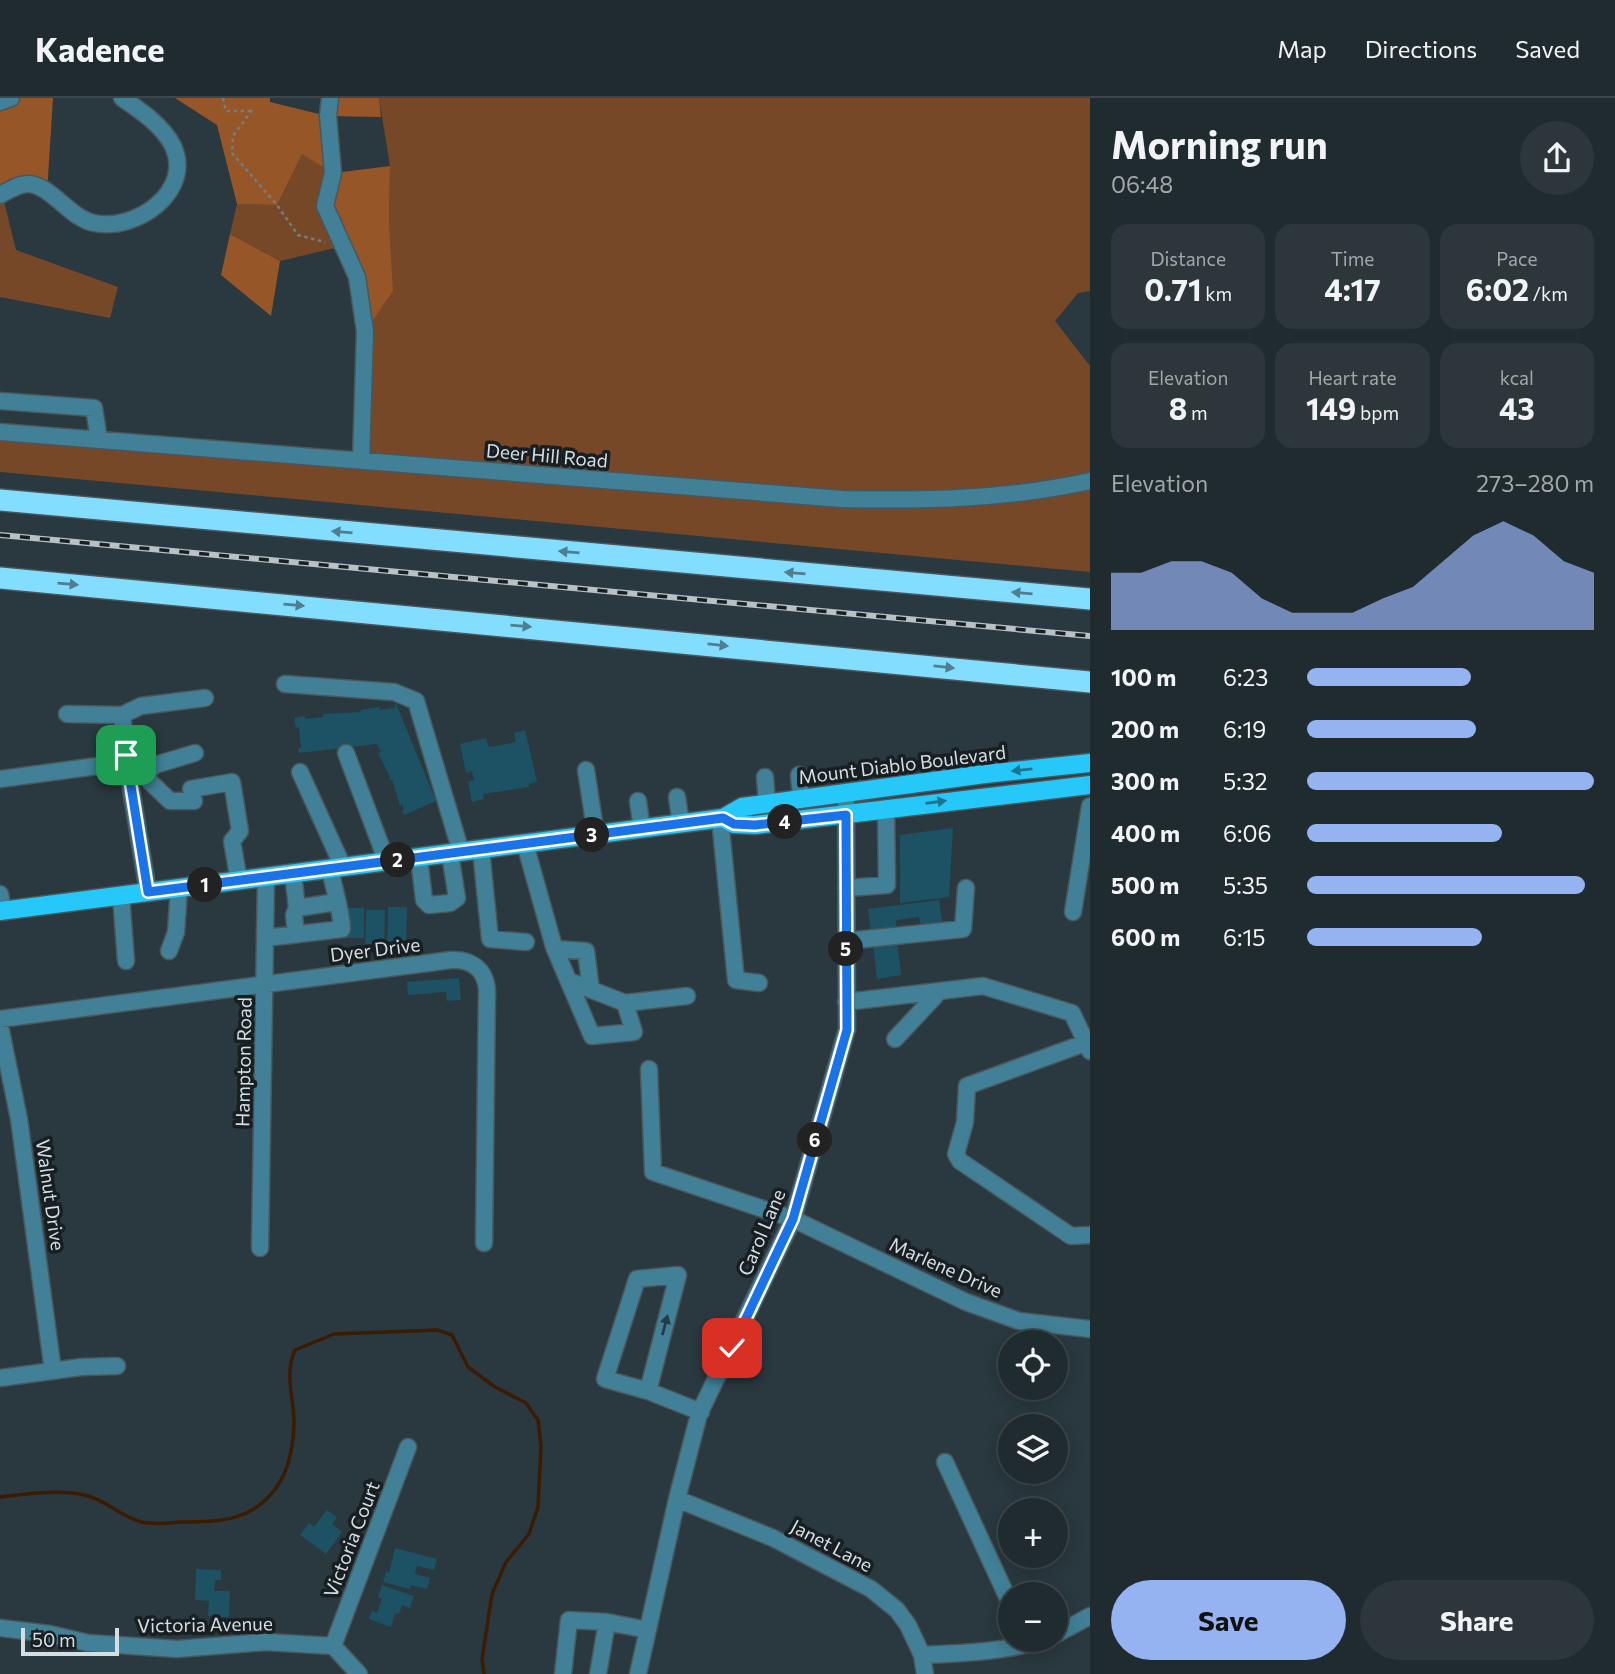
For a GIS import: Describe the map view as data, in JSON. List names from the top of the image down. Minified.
{"streets":{"main road":["Mount Diablo Boulevard"],"street":["Deer Hill Road","Dyer Drive","Hampton Road","Walnut Drive","Carol Lane","Marlene Drive","Victoria Court","Janet Lane","Victoria Avenue"]},"crossings":[["Mount Diablo Boulevard","Hampton Road"],["Mount Diablo Boulevard","Carol Lane"],["Dyer Drive","Hampton Road"],["Carol Lane","Marlene Drive"],["Carol Lane","Janet Lane"],["Victoria Court","Victoria Avenue"]],"scale_bar":"50 m","page":{"header":"Kadence","nav":["Map","Directions","Saved"],"heading":["Morning run","06:48"],"stats":[["Distance","0.71 km"],["Time","4:17"],["Pace","6:02 /km"],["Elevation","8 m"],["Heart rate","149 bpm"],["kcal","43"]],"chart":["Elevation","273–280 m"],"list":[{"name":"100 m","note":"6:23"},{"name":"200 m","note":"6:19"},{"name":"300 m","note":"5:32"},{"name":"400 m","note":"6:06"},{"name":"500 m","note":"5:35"},{"name":"600 m","note":"6:15"}],"pins":["4","3","2","1","5","6"],"map_buttons":["+","−"],"buttons":["Save","Share"],"scale":"50 m"}}
